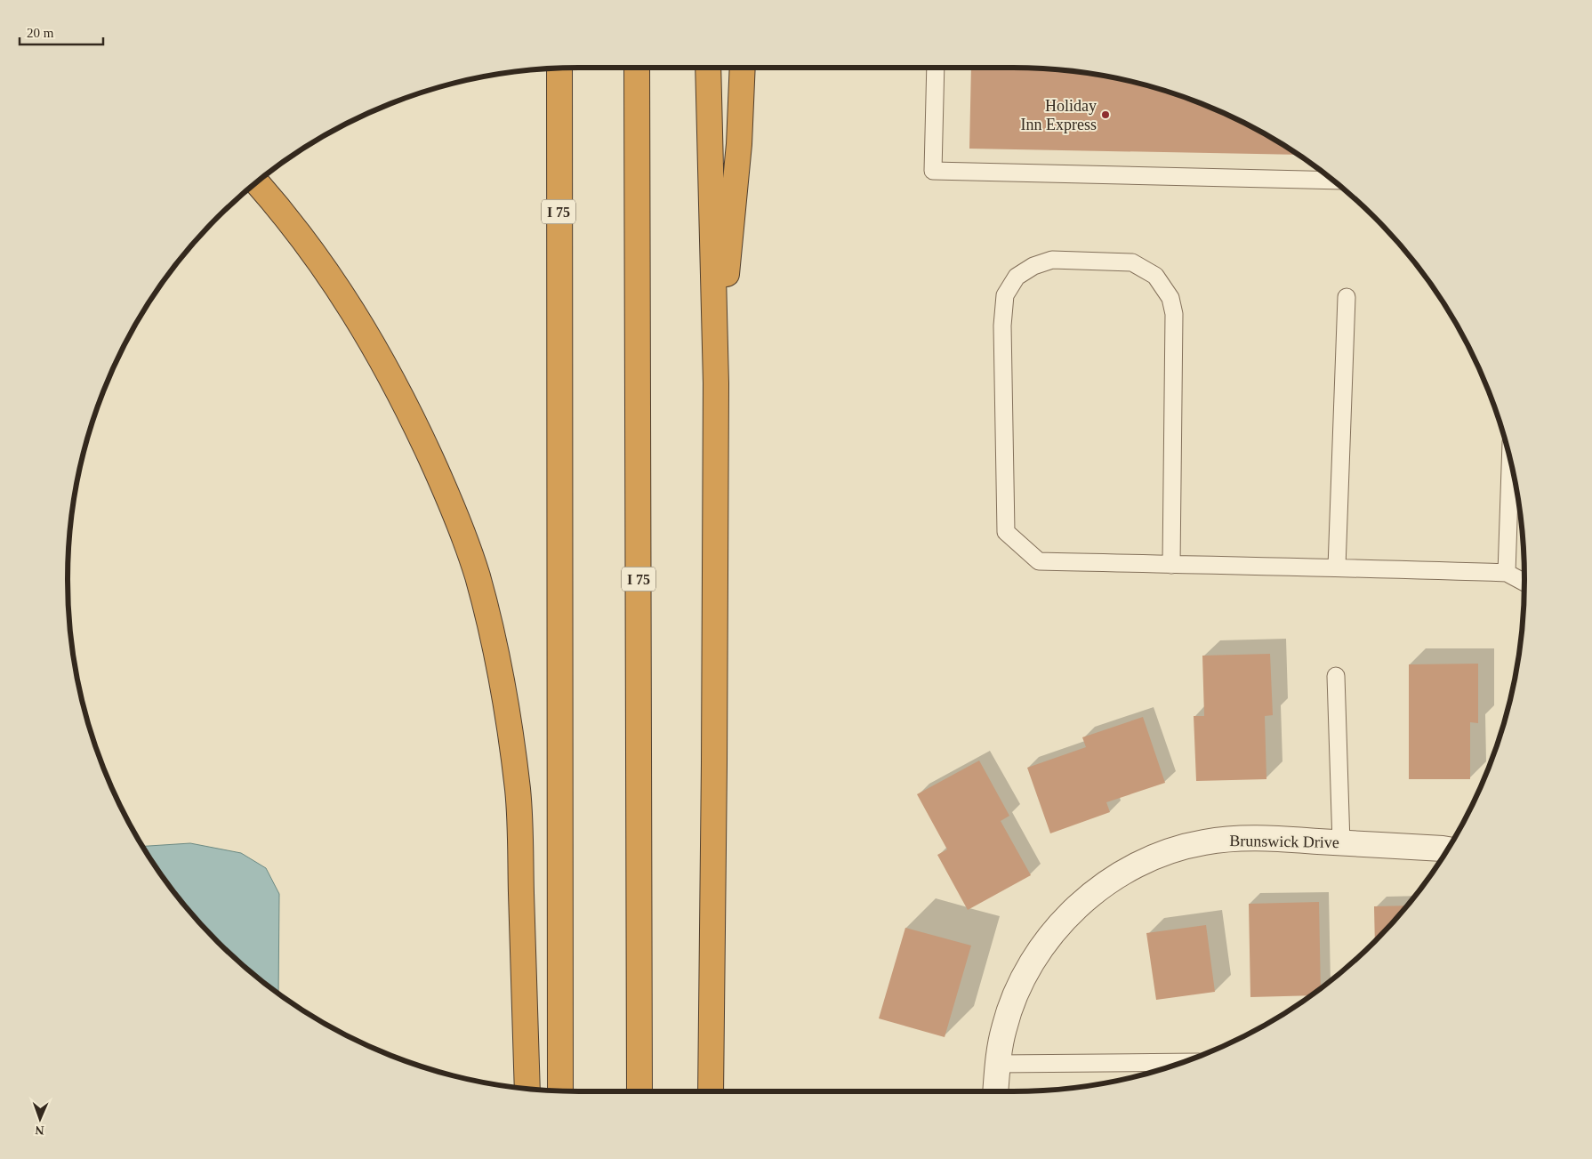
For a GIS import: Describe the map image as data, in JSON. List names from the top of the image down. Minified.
{"streets":{"highway":["I 75"],"street":["Brunswick Drive"]},"places":["Holiday Inn Express"],"scale_bar":"20 m","north":"bottom"}
